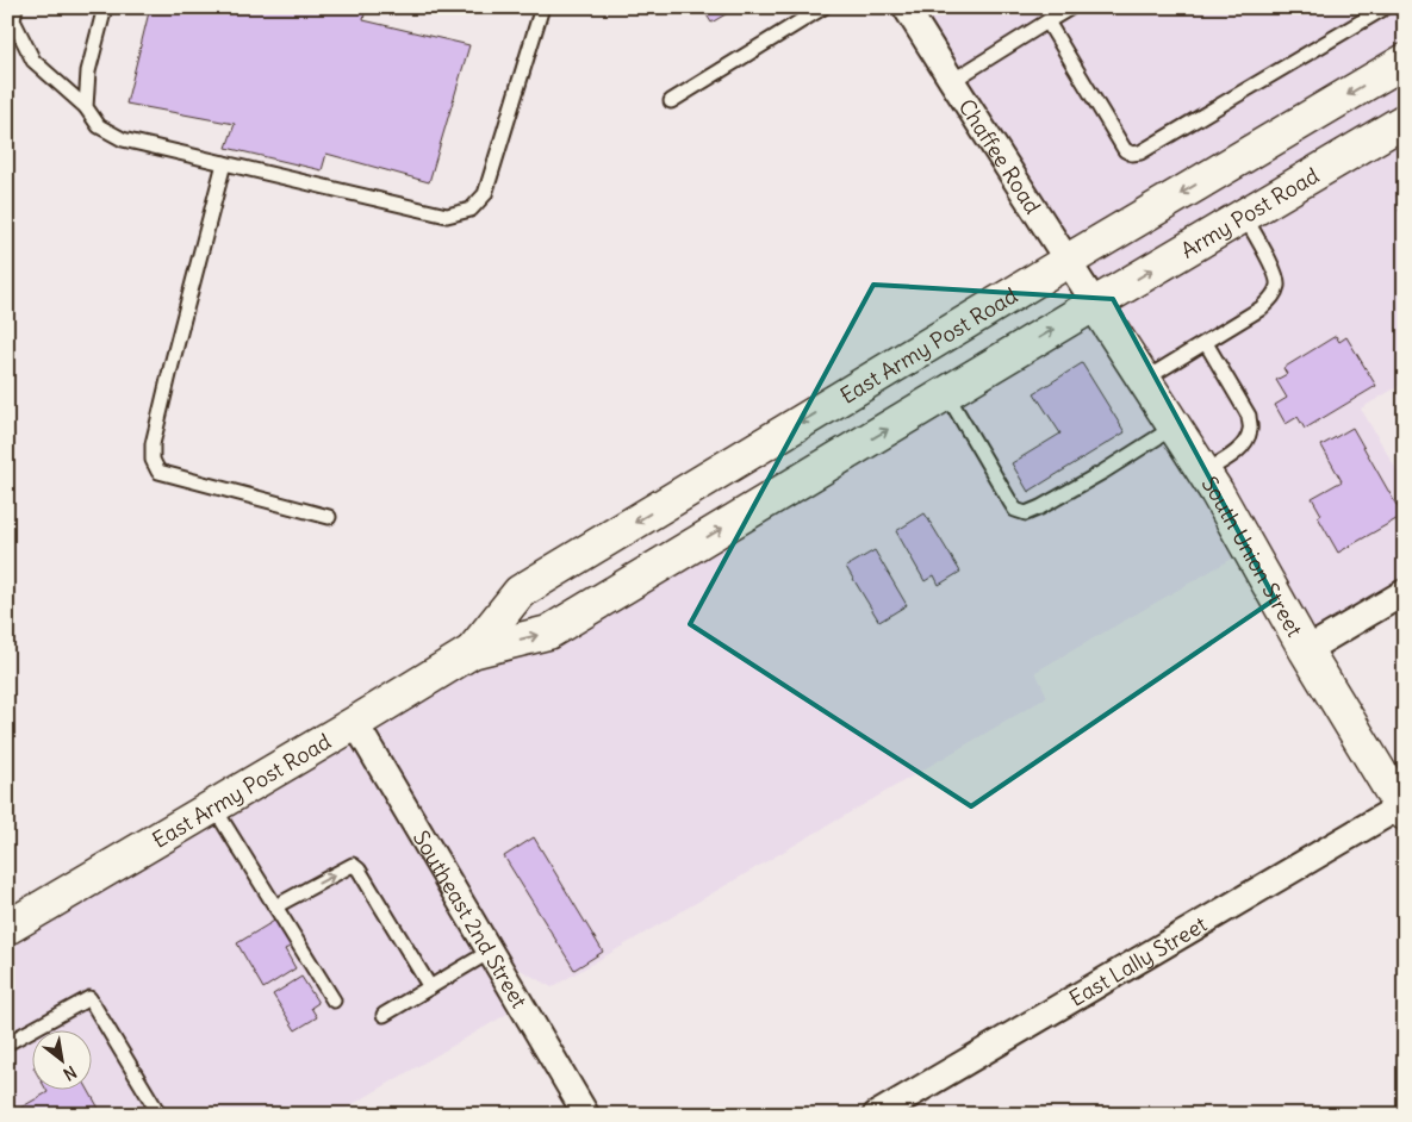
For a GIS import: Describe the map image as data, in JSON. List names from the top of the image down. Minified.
{"streets":{"main road":["Army Post Road","East Army Post Road","South Union Street"],"street":["Chaffee Road","Southeast 2nd Street","East Lally Street"]},"crossings":[["Chaffee Road","Army Post Road"],["Chaffee Road","East Army Post Road"],["Chaffee Road","South Union Street"],["Army Post Road","East Army Post Road"],["Army Post Road","South Union Street"],["East Army Post Road","South Union Street"],["East Army Post Road","Southeast 2nd Street"],["South Union Street","East Lally Street"]],"one_way":["Army Post Road"],"north":"bottom right"}
